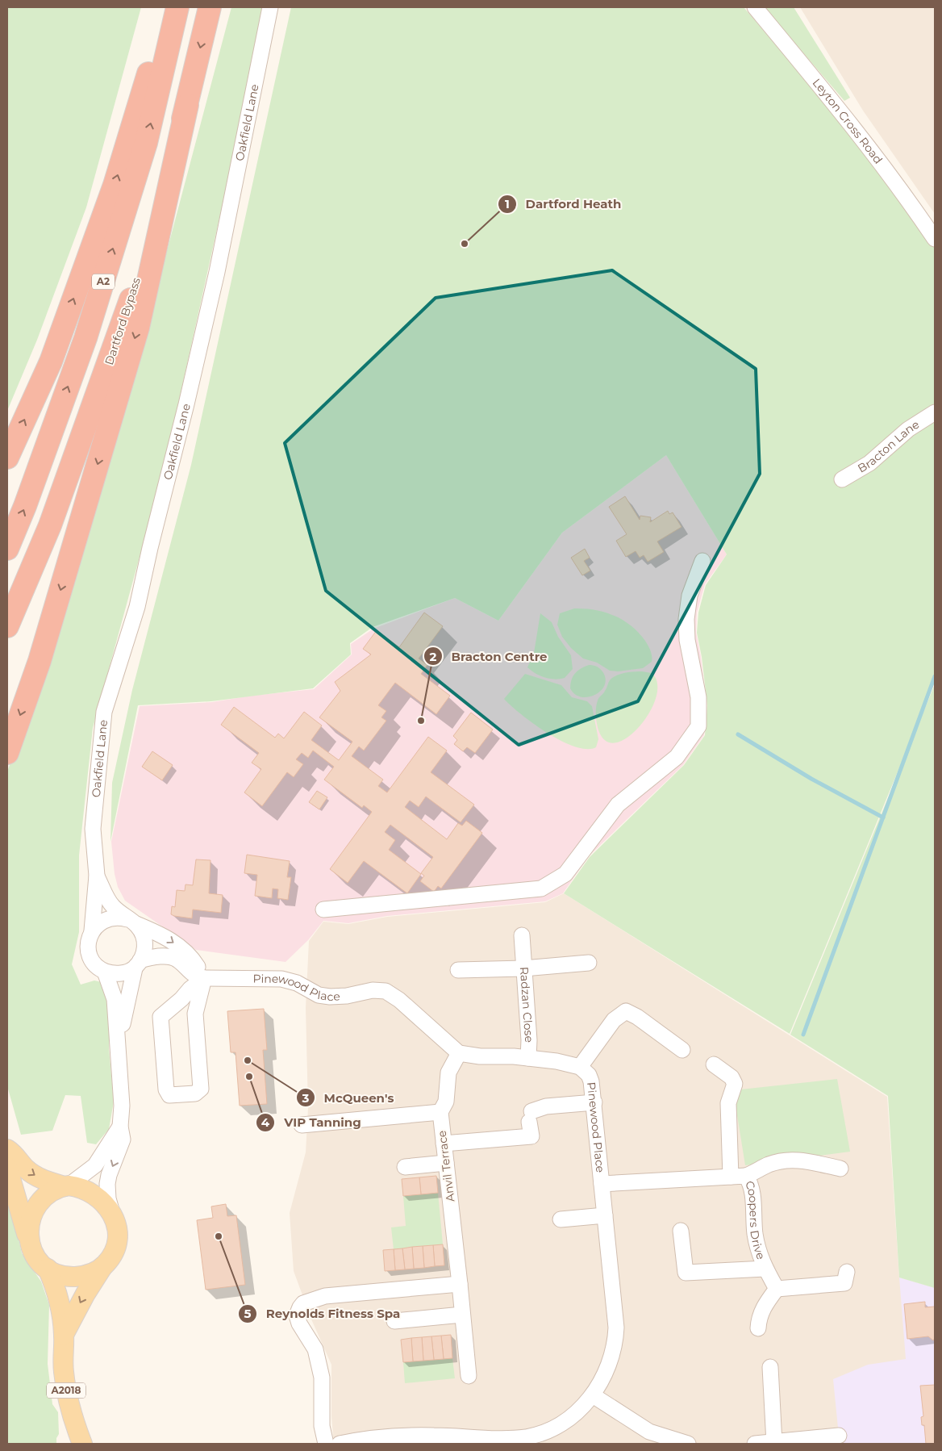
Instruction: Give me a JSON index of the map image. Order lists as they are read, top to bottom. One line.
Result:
{"streets":{"highway":["A2","Dartford Bypass"],"main road":["A2018"],"street":["Leyton Cross Road","Oakfield Lane","Bracton Lane","Pinewood Place","Radzan Close","Anvil Terrace","Coopers Drive"]},"crossings":[["Oakfield Lane","Pinewood Place"],["Oakfield Lane","A2018"],["Pinewood Place","Anvil Terrace"],["Pinewood Place","Coopers Drive"]],"places":["Dartford Heath","Bracton Centre","McQueen's","VIP Tanning","Reynolds Fitness Spa"]}
